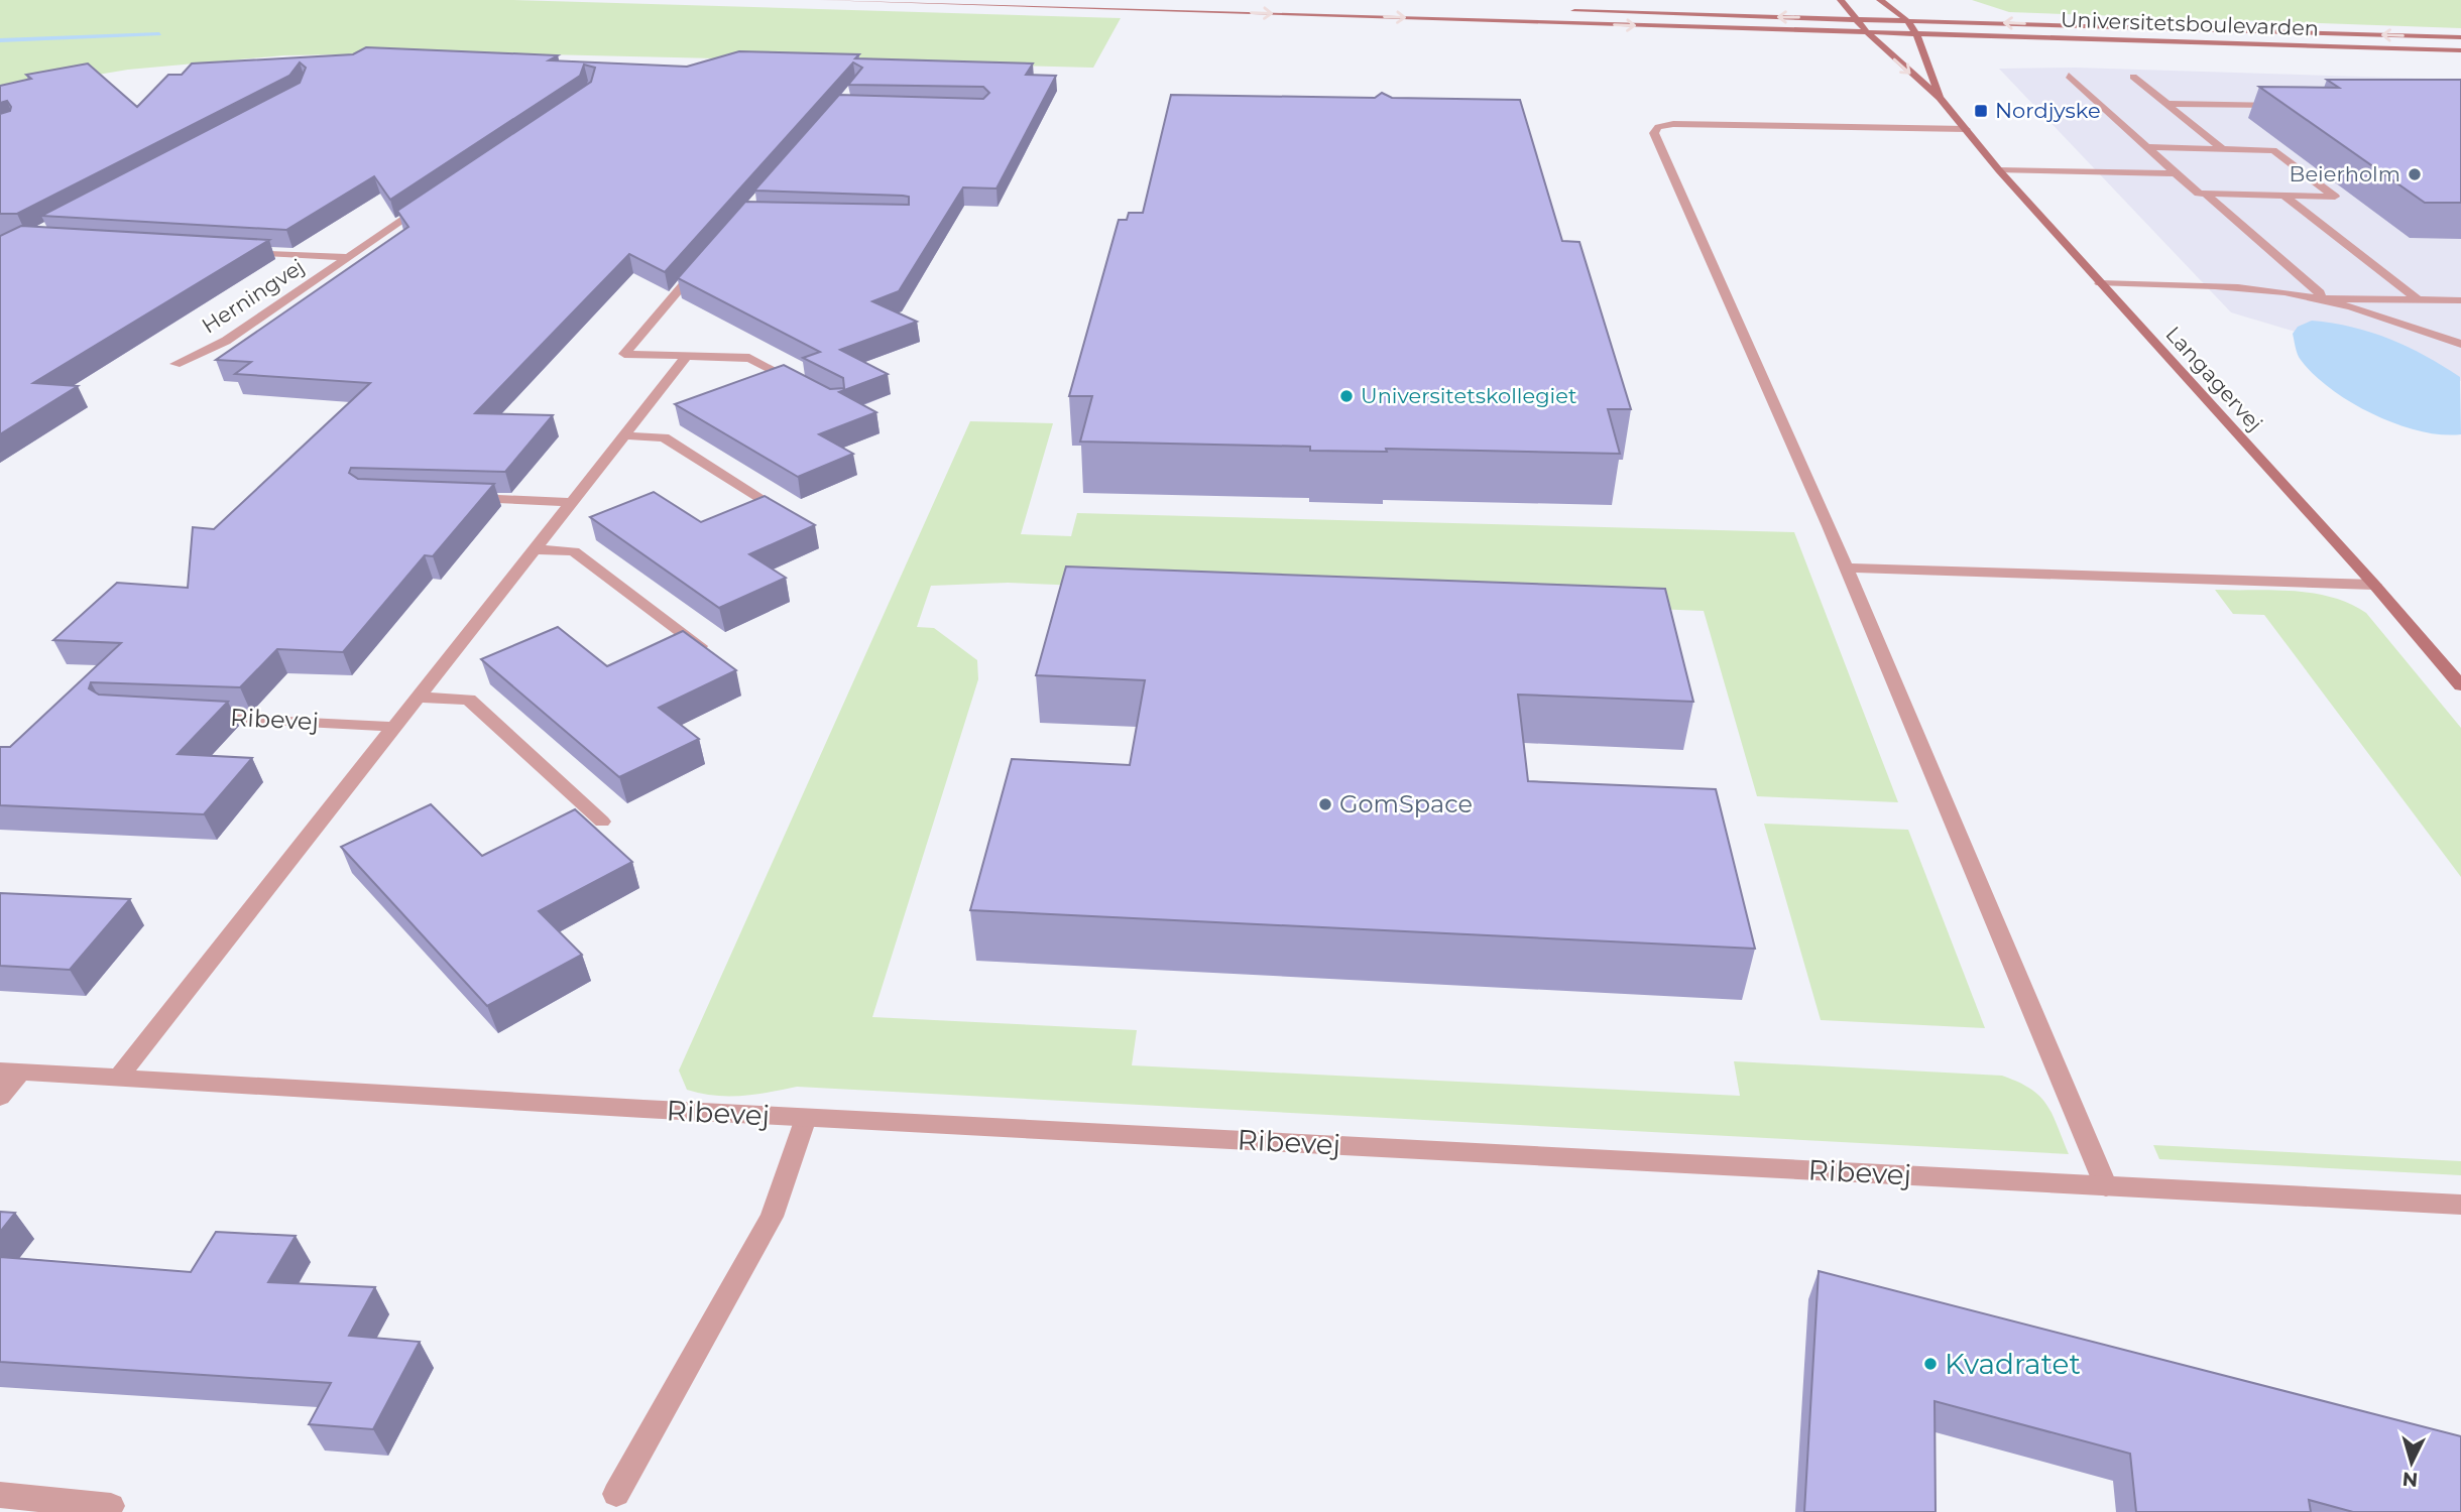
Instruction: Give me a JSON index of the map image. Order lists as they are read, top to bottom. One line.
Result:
{"streets":{"main road":["Universitetsboulevarden","Langagervej"],"street":["Herningvej","Ribevej"]},"crossings":[["Universitetsboulevarden","Langagervej"]],"places":{"transit":["Nordjyske"],"other":["Beierholm","Universitetskollegiet","GomSpace","Kvadratet"]},"north":"bottom"}
